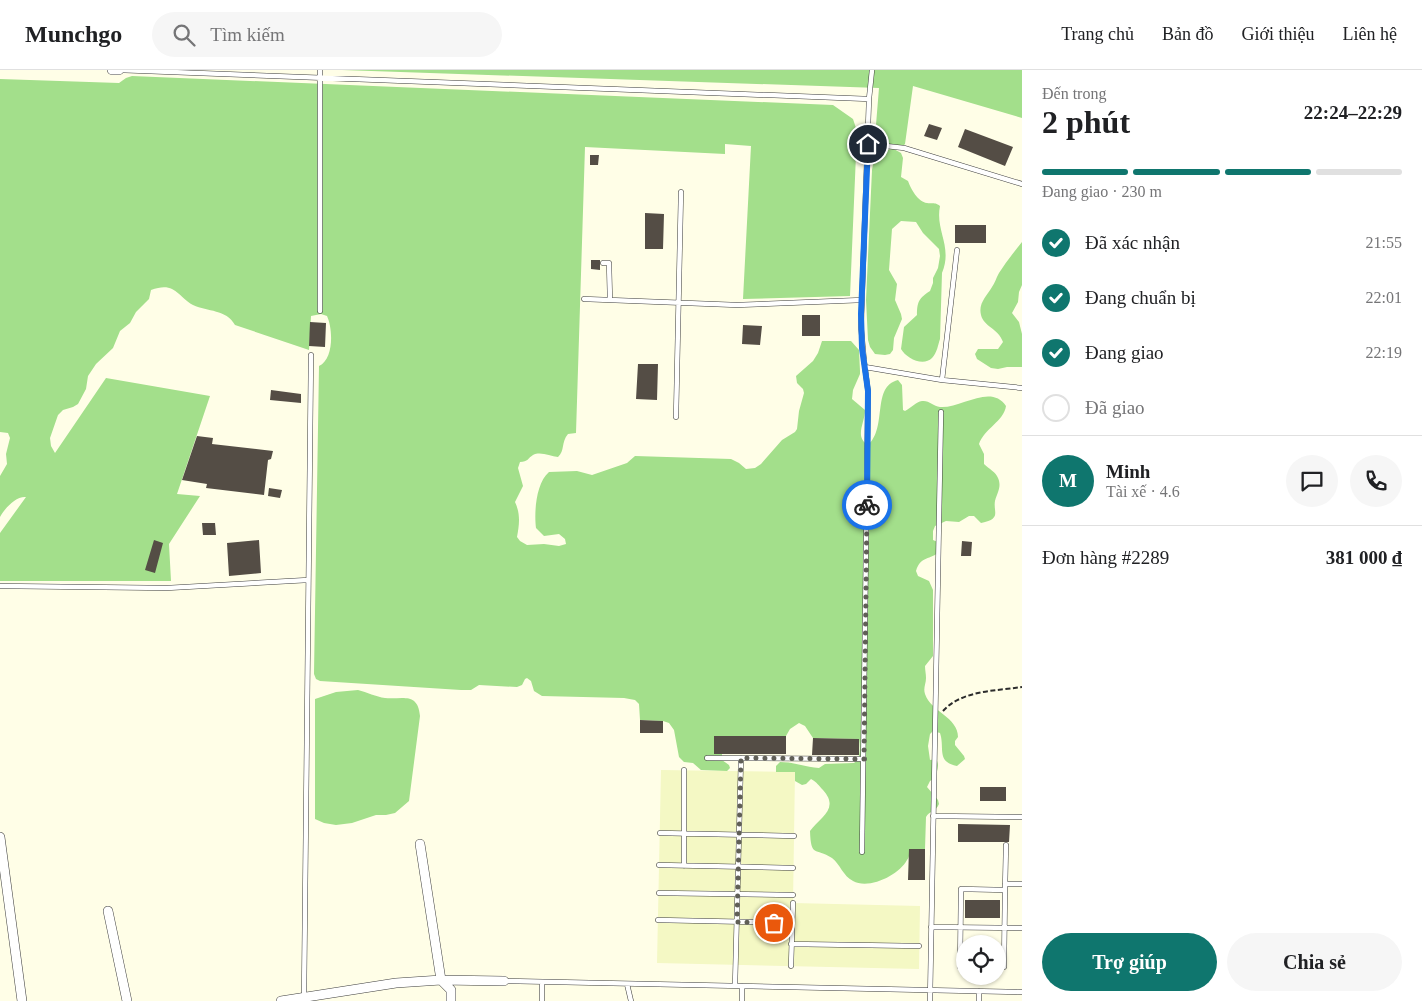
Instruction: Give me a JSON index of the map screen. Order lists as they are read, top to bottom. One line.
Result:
{"page":{"header":"Munchgo","search":"Tìm kiếm","nav":["Trang chủ","Bản đồ","Giới thiệu","Liên hệ"],"heading":["2 phút","Đến trong","22:24–22:29"],"panel":["Minh","Tài xế · 4.6","Đơn hàng #2289","381 000 ₫"],"bar":"Đang giao · 230 m","list":[["Đã xác nhận","21:55"],["Đang chuẩn bị","22:01"],["Đang giao","22:19"],"Đã giao"],"round":"M","buttons":["Trợ giúp","Chia sẻ"]}}
